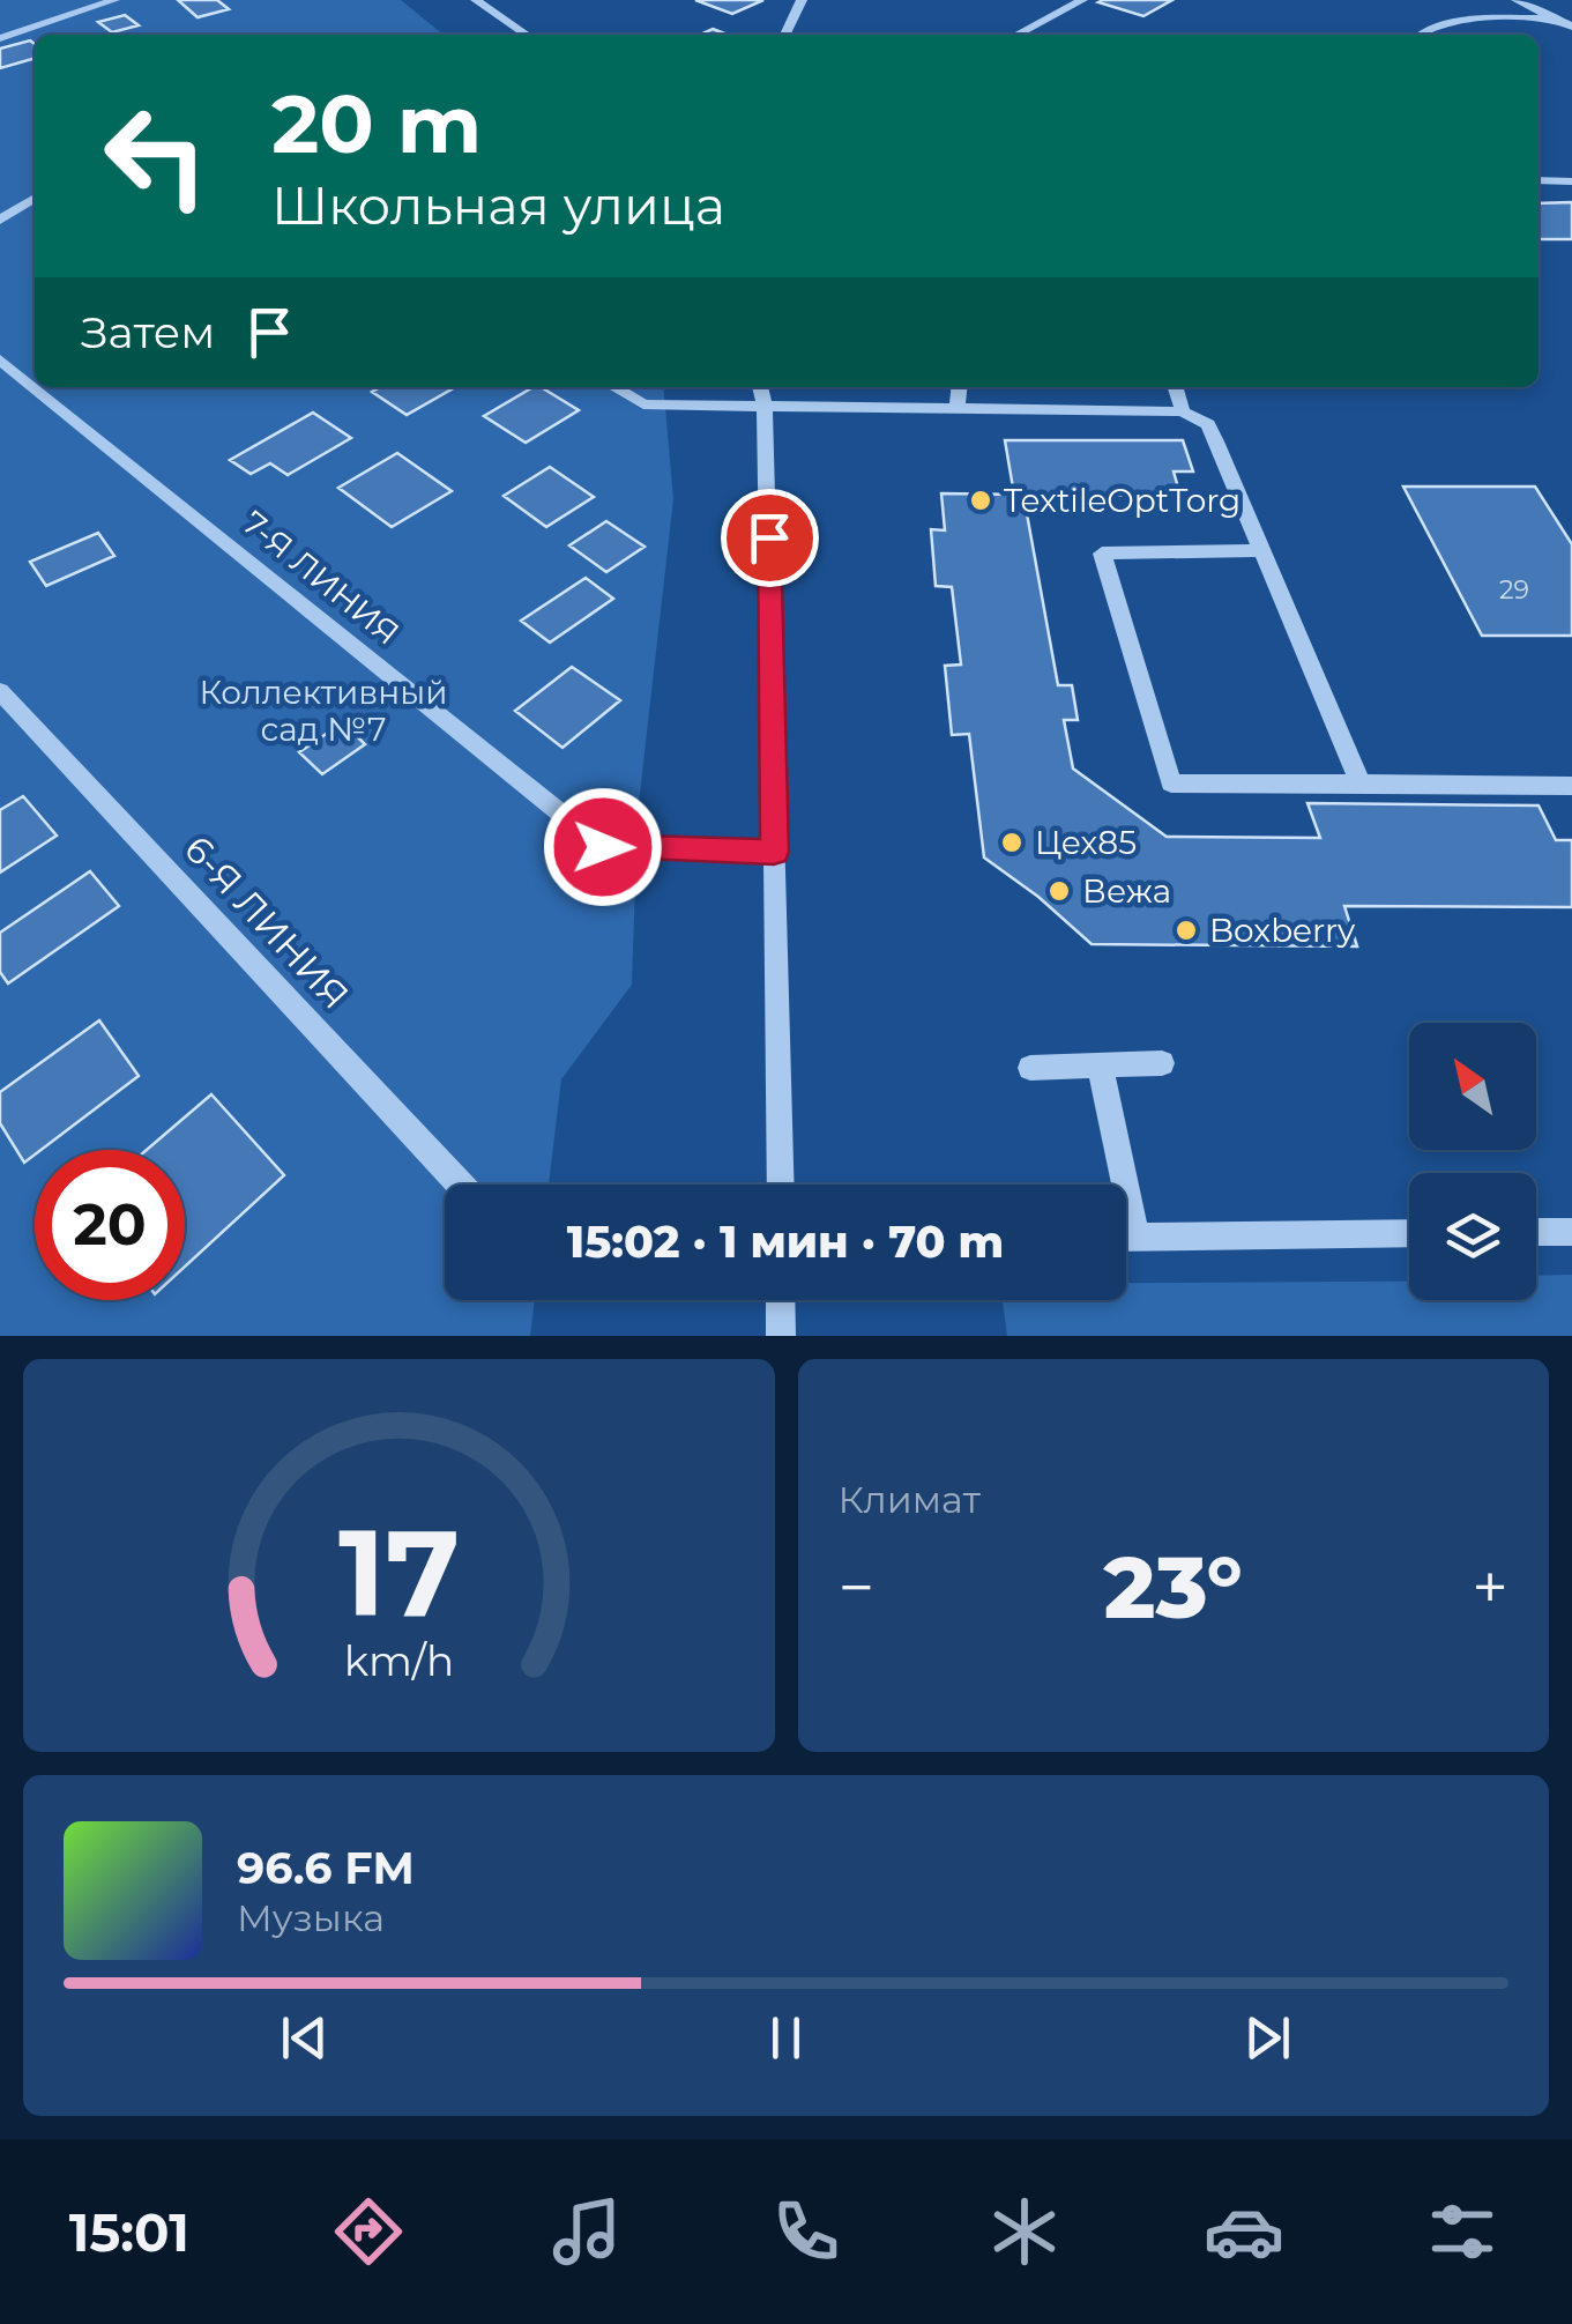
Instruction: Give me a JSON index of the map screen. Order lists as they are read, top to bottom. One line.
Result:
{"streets":{"street":["7-Я ЛИНИЯ","6-Я ЛИНИЯ"]},"parks":["Коллективный сад №7"],"places":["TextileOptTorg","Цех85","Вежа","Boxberry"],"house_numbers":["29"],"north":"top left","page":{"turn":["20 m","Школьная улица"],"then":"Затем","limit":"20","trip":"15:02 · 1 мин · 70 m","tile":"Климат","heat":["−","23°","+"],"song":["96.6 FM","Музыка"],"tabs":"15:01","gauge":["17","km/h"]}}
